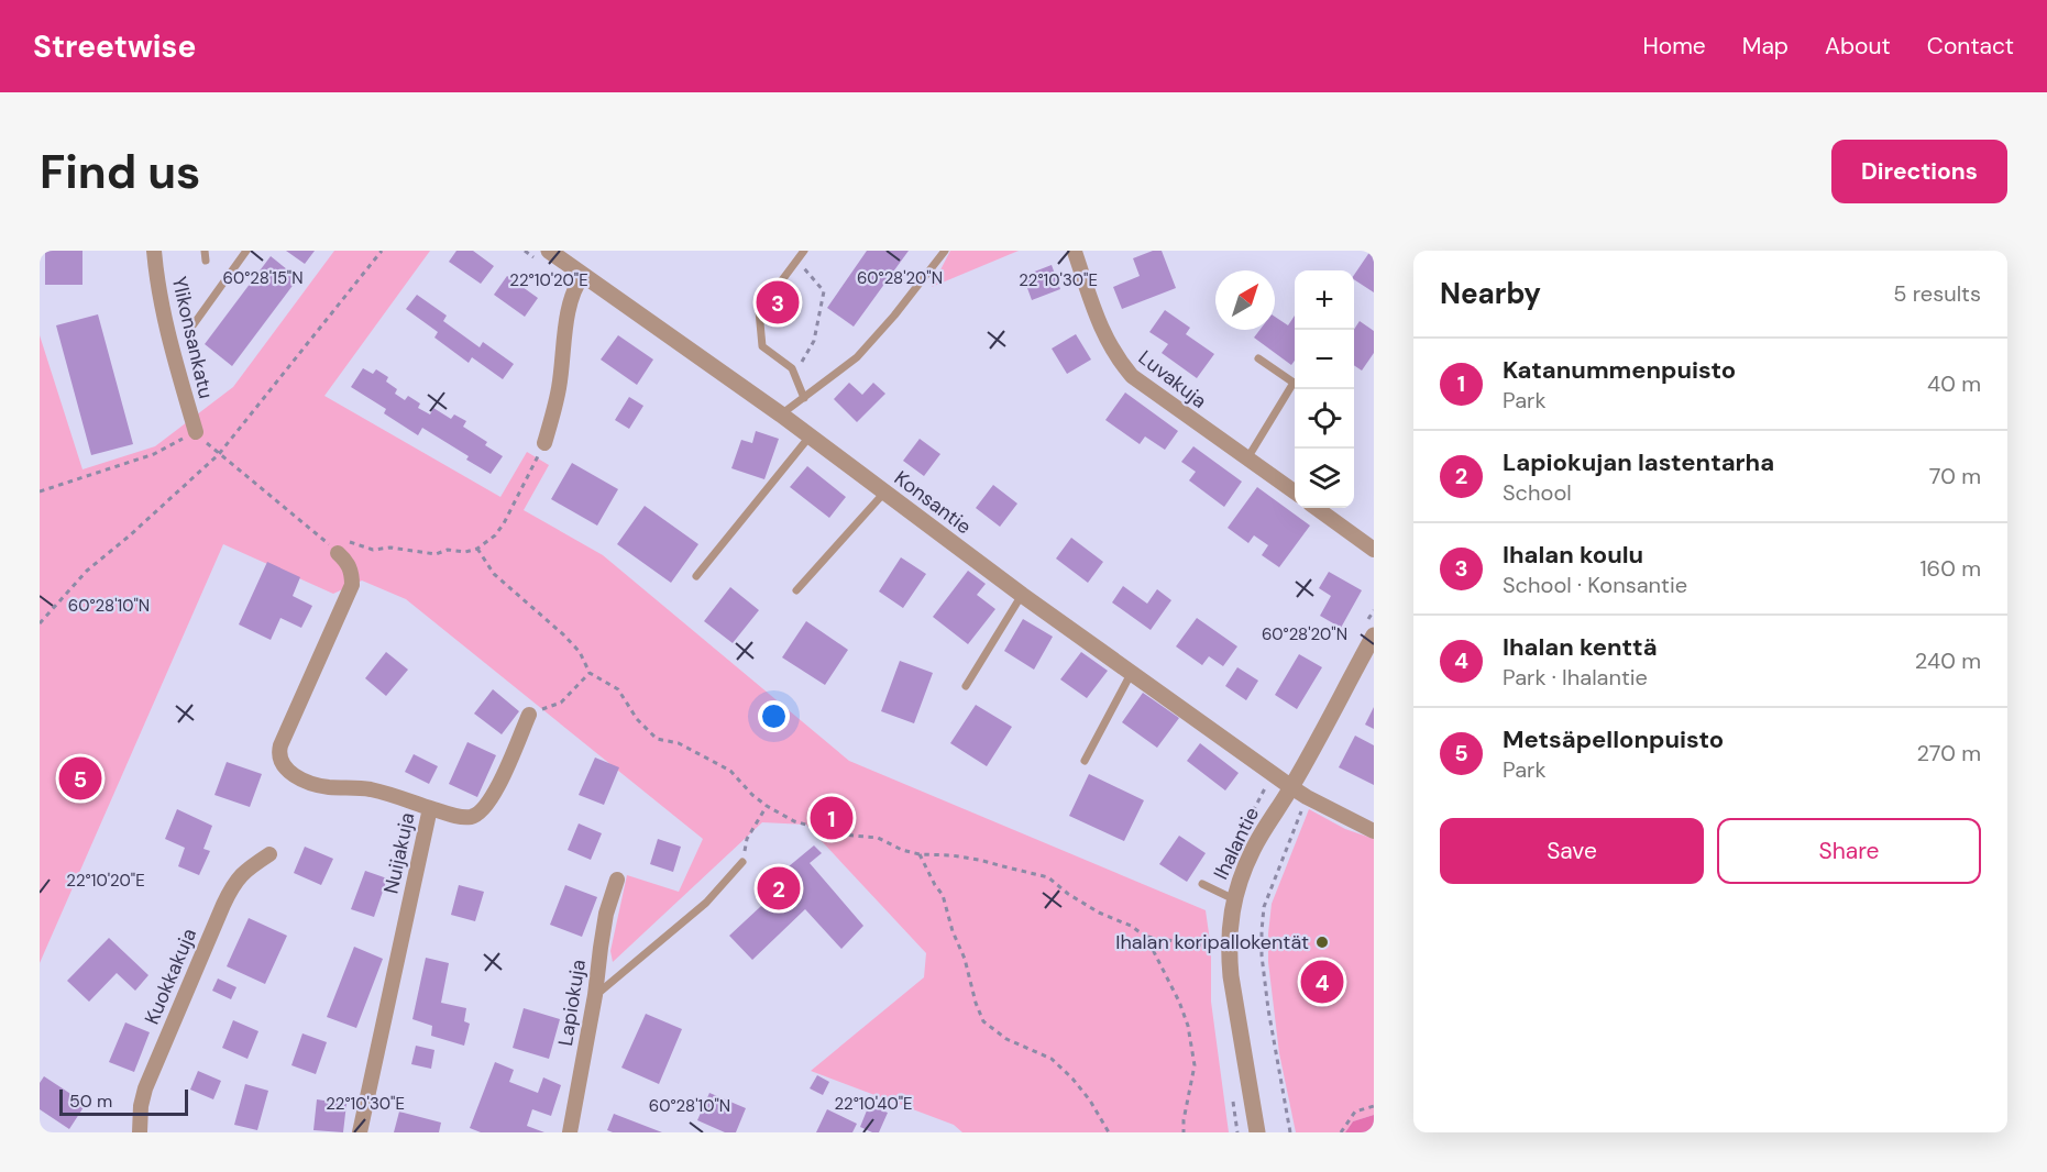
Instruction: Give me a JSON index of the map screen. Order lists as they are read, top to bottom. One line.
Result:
{"streets":{"street":["Ylikonsankatu","Luvakuja","Konsantie","Ihalantie","Nuijakuja","Kuokkakuja","Lapiokuja"]},"crossings":[["Konsantie","Ihalantie"]],"places":["Ihalan koripallokentät"],"scale_bar":"50 m","north":"top right","page":{"header":"Streetwise","nav":["Home","Map","About","Contact"],"buttons":["Directions",["Save","Share"]],"title":"Find us","heading":["Nearby","5 results"],"map_buttons":["+","−"],"pins":["3","5","1","2","4"],"list":[{"mark":"1","name":"Katanummenpuisto","note":"Park","value":"40 m"},{"mark":"2","name":"Lapiokujan lastentarha","note":"School","value":"70 m"},{"mark":"3","name":"Ihalan koulu","note":"School · Konsantie","value":"160 m"},{"mark":"4","name":"Ihalan kenttä","note":"Park · Ihalantie","value":"240 m"},{"mark":"5","name":"Metsäpellonpuisto","note":"Park","value":"270 m"}],"scale":"50 m"},"coordinates":["60°28'15\"N","60°28'20\"N","22°10'20\"E","22°10'30\"E","60°28'10\"N","22°10'40\"E"]}
